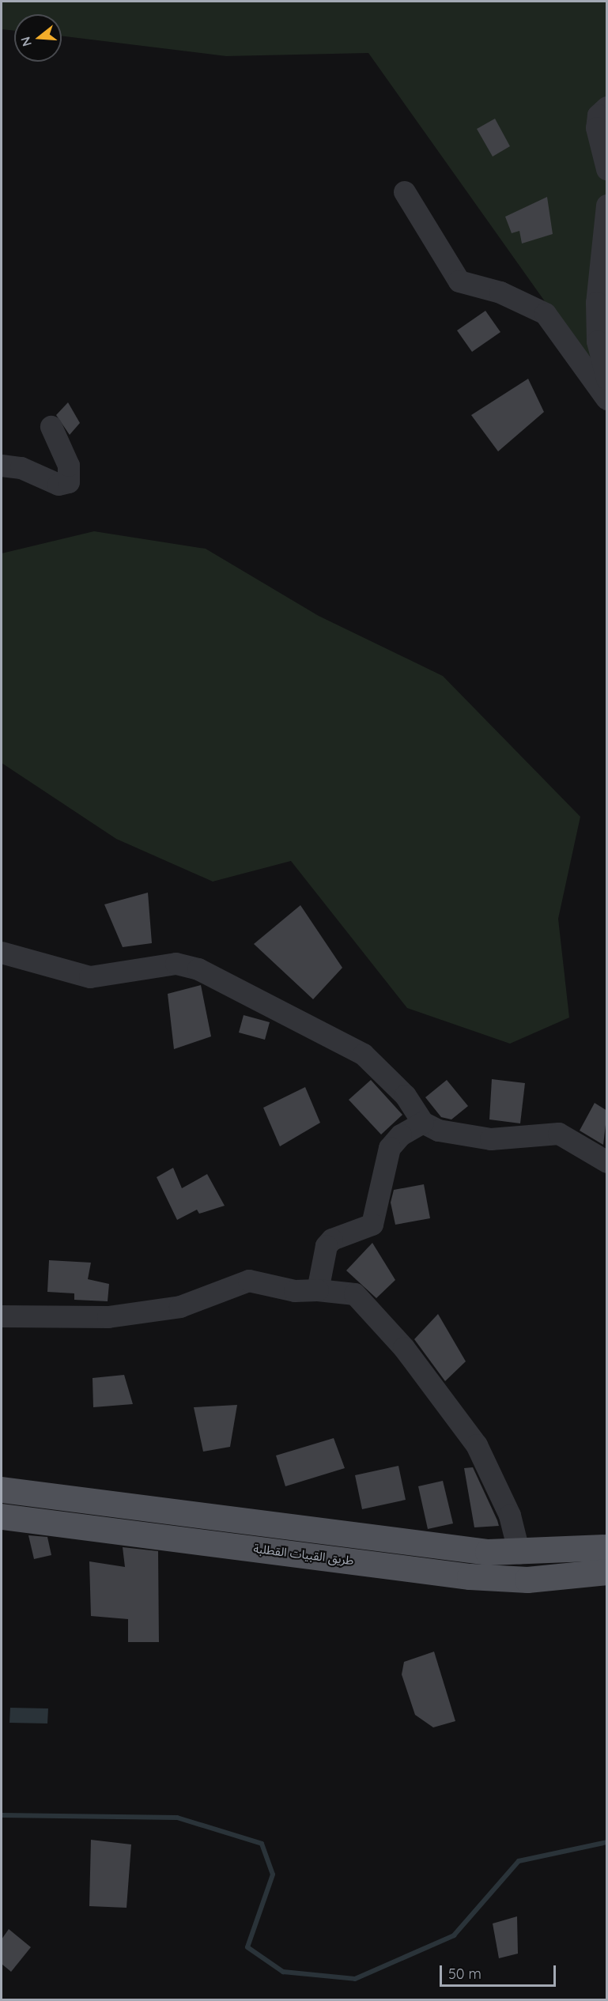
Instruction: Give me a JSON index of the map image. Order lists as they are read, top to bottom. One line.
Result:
{"streets":{"main road":["طريق القبيات القطلبة"]},"scale_bar":"50 m","north":"left"}
